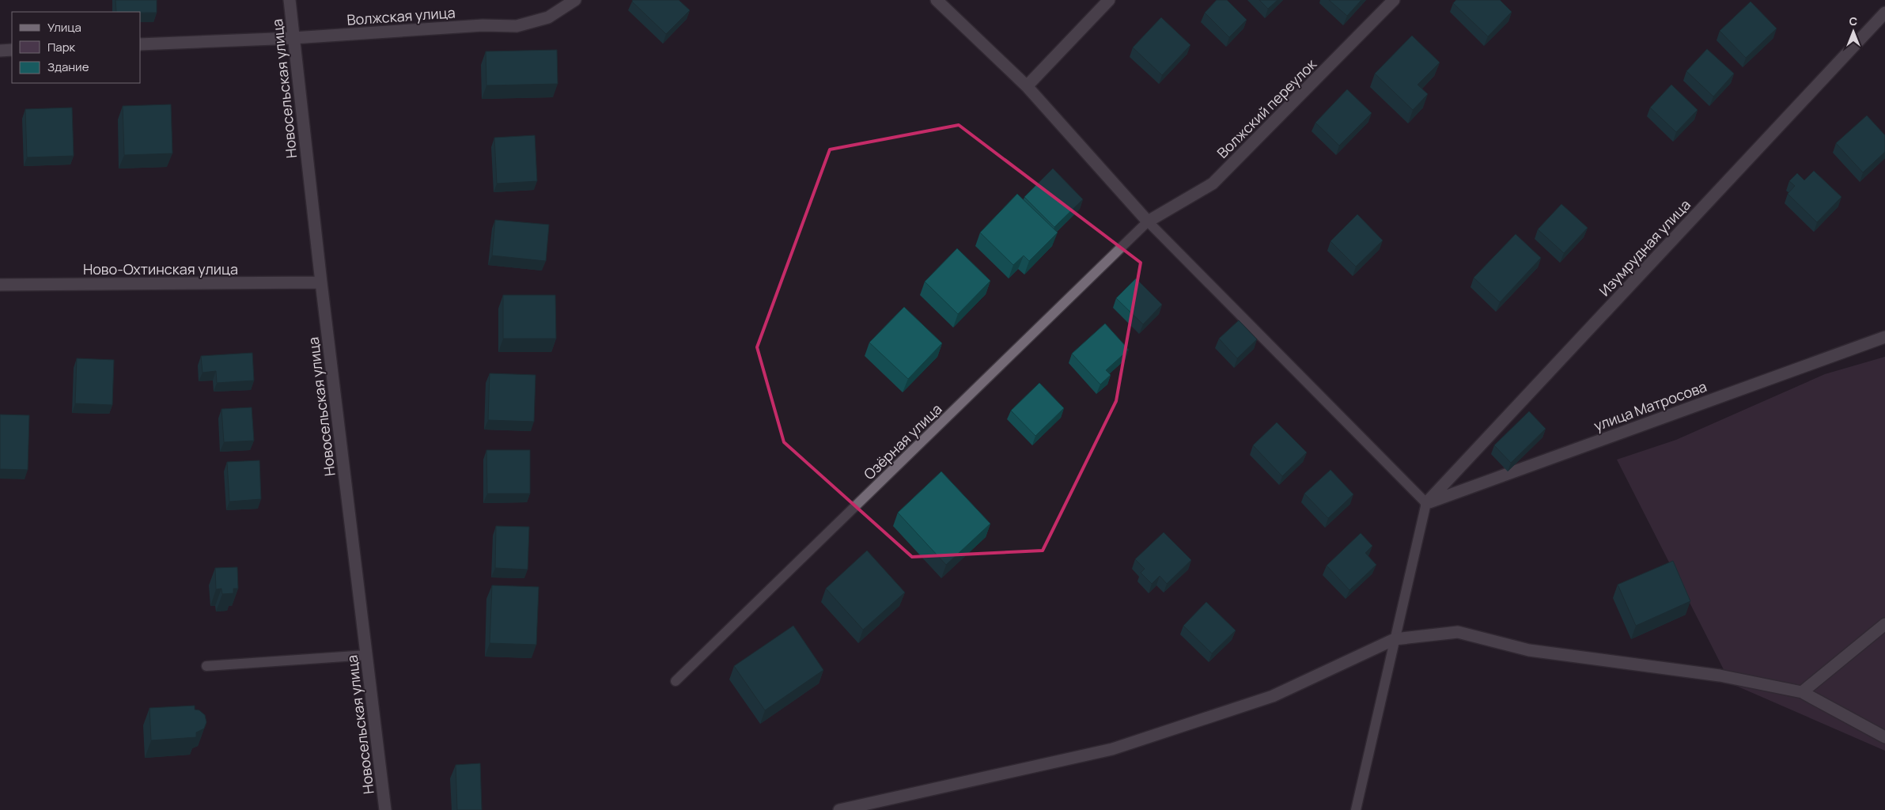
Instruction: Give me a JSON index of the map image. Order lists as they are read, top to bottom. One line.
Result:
{"streets":{"street":["Волжская улица","Новосельская улица","Волжский переулок","Изумрудная улица","Ново-Охтинская улица","улица Матросова"],"lane":["Озёрная улица"]},"crossings":[["Волжская улица","Новосельская улица"],["Новосельская улица","Ново-Охтинская улица"],["Волжский переулок","Озёрная улица"],["Изумрудная улица","улица Матросова"]],"legend":["Улица","Парк","Здание"],"north":"top"}
